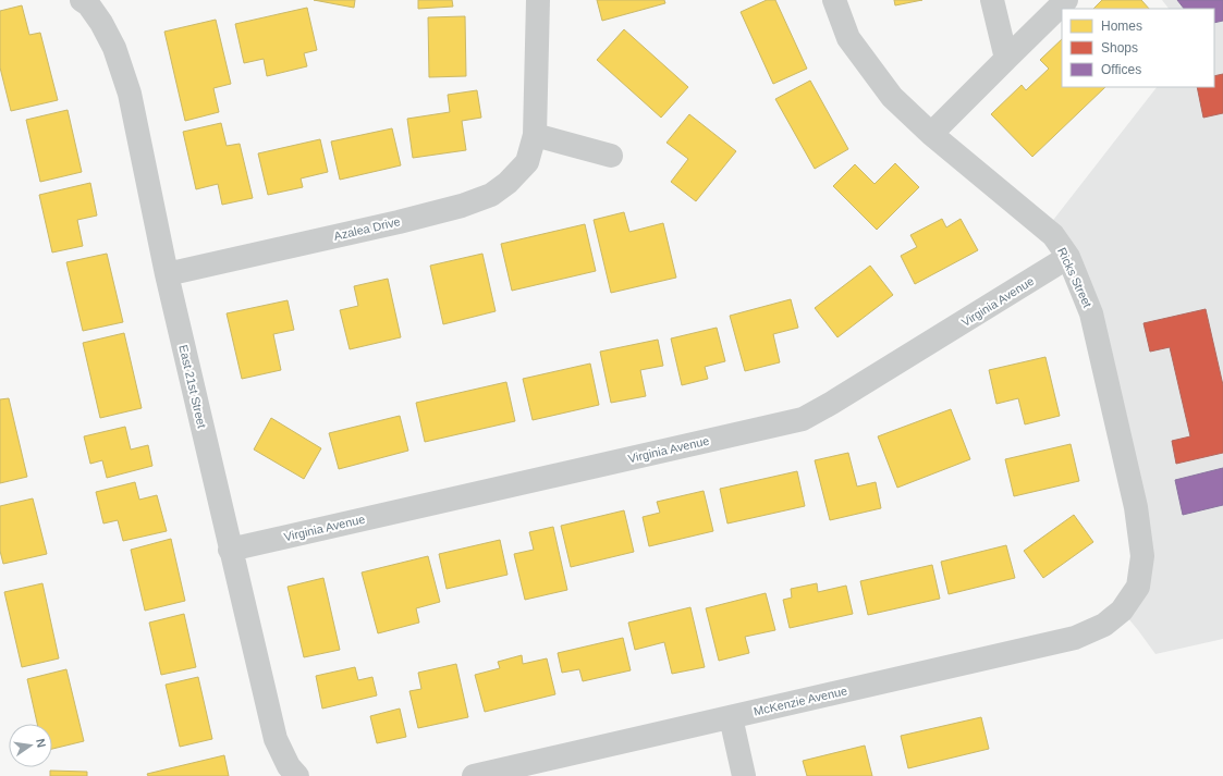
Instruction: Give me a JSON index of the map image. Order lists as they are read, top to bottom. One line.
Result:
{"streets":{"street":["Azalea Drive","Ricks Street","Virginia Avenue","East 21st Street","McKenzie Avenue"]},"crossings":[["Azalea Drive","East 21st Street"],["Ricks Street","Virginia Avenue"],["Ricks Street","McKenzie Avenue"],["Virginia Avenue","East 21st Street"]],"legend":["Homes","Shops","Offices"],"north":"right"}
